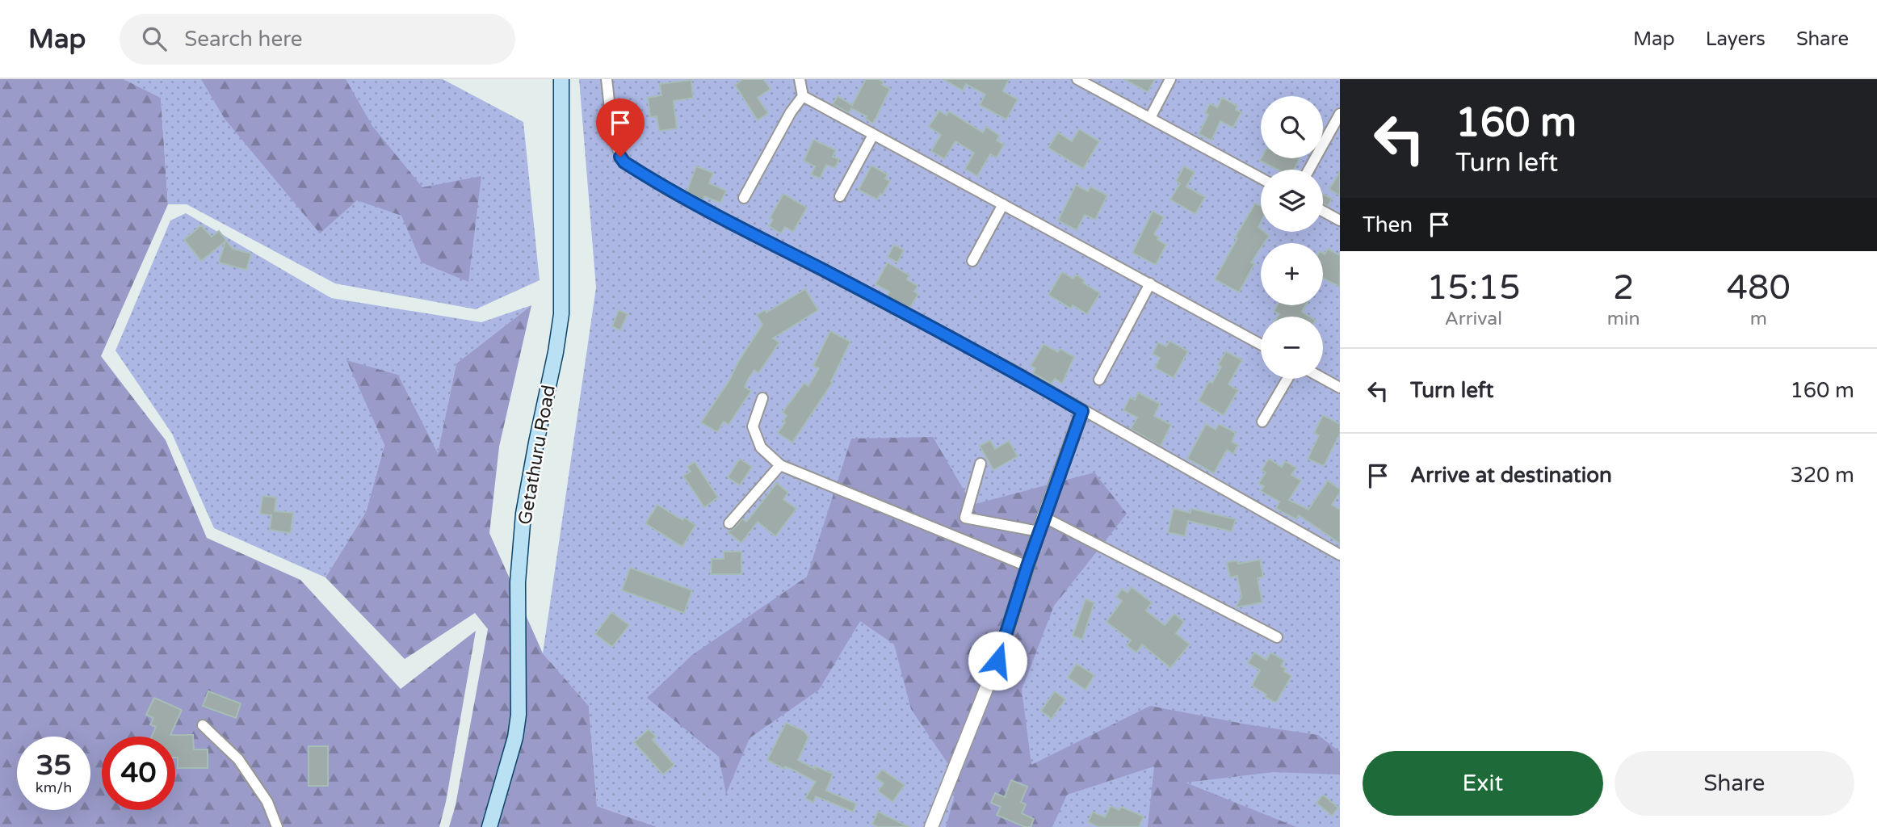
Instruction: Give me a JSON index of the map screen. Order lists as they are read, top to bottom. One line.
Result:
{"streets":{"main road":["Getathuru Road"]},"page":{"header":"Map","search":"Search here","nav":["Map","Layers","Share"],"turn":["160 m","Turn left"],"map_buttons":["+","−"],"then":"Then","eta":["15:15","Arrival","2","min","480","m"],"list":[{"name":"Turn left","value":"160 m"},{"name":"Arrive at destination","value":"320 m"}],"speed":"35 km/h","limit":"40","buttons":["Exit","Share"]}}
